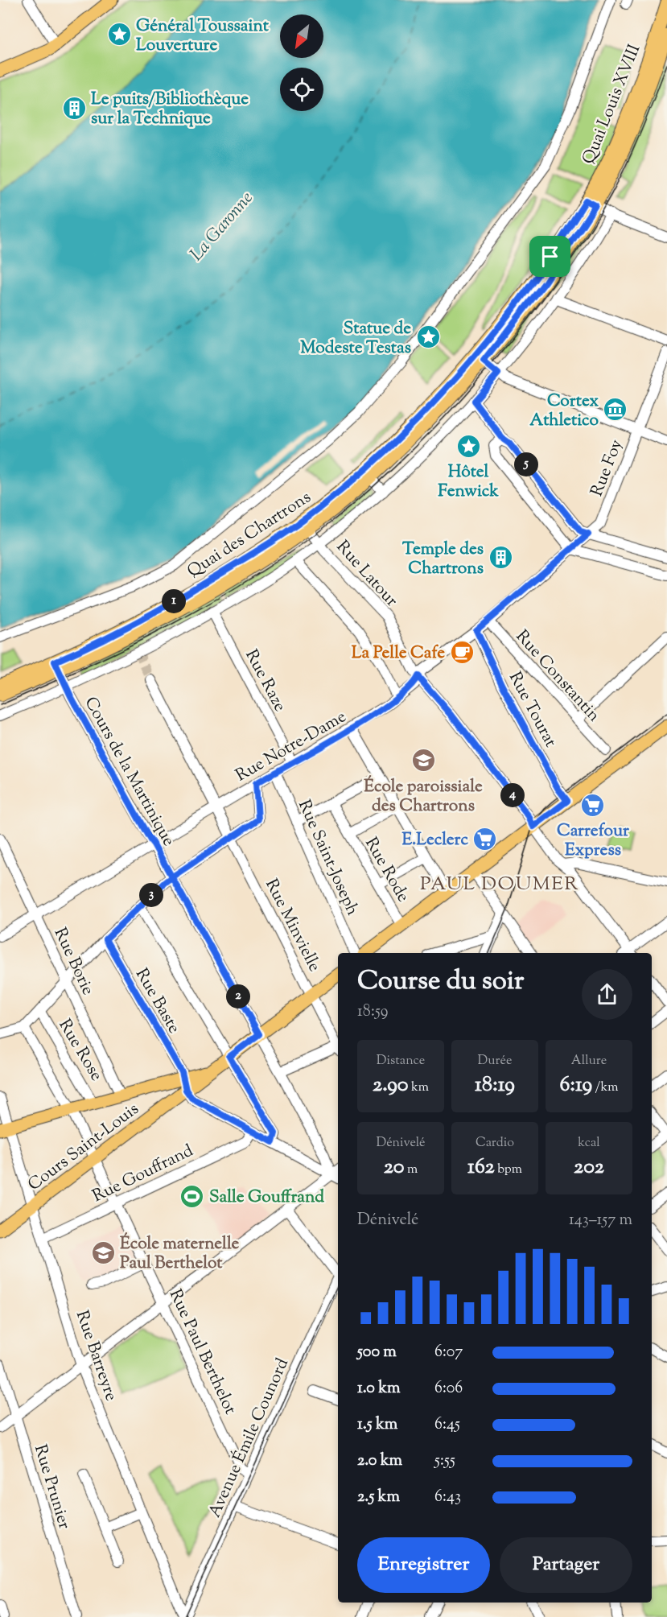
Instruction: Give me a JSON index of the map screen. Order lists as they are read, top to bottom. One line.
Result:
{"streets":{"main road":["Quai Louis XVIII","Quai des Chartrons","Cours Saint-Louis"],"street":["Rue Foy","Rue Latour","Rue Constantin","Rue Raze","Rue Tourat","Rue Notre-Dame","Cours de la Martinique","Rue Saint-Joseph","Rue Rode","Rue Minvielle","Rue Borie","Rue Baste","Rue Rose","Rue Gouffrand","Rue Paul Berthelot","Rue Barreyre","Avenue Émile Counord","Rue Prunier"]},"crossings":[["Quai Louis XVIII","Quai des Chartrons"],["Rue Foy","Rue Notre-Dame"],["Quai des Chartrons","Rue Latour"],["Quai des Chartrons","Cours de la Martinique"],["Rue Latour","Rue Notre-Dame"],["Rue Constantin","Rue Notre-Dame"],["Rue Raze","Rue Notre-Dame"],["Rue Tourat","Rue Notre-Dame"],["Rue Notre-Dame","Cours de la Martinique"],["Rue Notre-Dame","Rue Saint-Joseph"],["Rue Notre-Dame","Rue Minvielle"],["Rue Notre-Dame","Rue Borie"],["Rue Baste","Cours Saint-Louis"],["Cours Saint-Louis","Rue Paul Berthelot"],["Cours Saint-Louis","Rue Barreyre"],["Rue Gouffrand","Rue Paul Berthelot"],["Rue Gouffrand","Rue Barreyre"],["Rue Paul Berthelot","Avenue Émile Counord"],["Rue Barreyre","Avenue Émile Counord"]],"districts":["PAUL DOUMER"],"water":["La Garonne"],"places":{"place":["Général Toussaint Louverture","Statue de Modeste Testas","Hôtel Fenwick"],"building":["Le puits/Bibliothèque sur la Technique","Temple des Chartrons"],"museum":["Cortex Athletico"],"cafe":["La Pelle Cafe"],"school or university":["École paroissiale des Chartrons","École maternelle Paul Berthelot"],"supermarket":["Carrefour Express","E.Leclerc"],"sports":["Salle Gouffrand"]},"north":"bottom left","page":{"pins":["5","1","4","3","2"],"heading":["Course du soir","18:59"],"stats":[["Distance","2.90 km"],["Durée","18:19"],["Allure","6:19 /km"],["Dénivelé","20 m"],["Cardio","162 bpm"],["kcal","202"]],"chart":["Dénivelé","143–157 m"],"list":[{"name":"500 m","note":"6:07"},{"name":"1.0 km","note":"6:06"},{"name":"1.5 km","note":"6:45"},{"name":"2.0 km","note":"5:55"},{"name":"2.5 km","note":"6:43"}],"buttons":["Enregistrer","Partager"]}}
